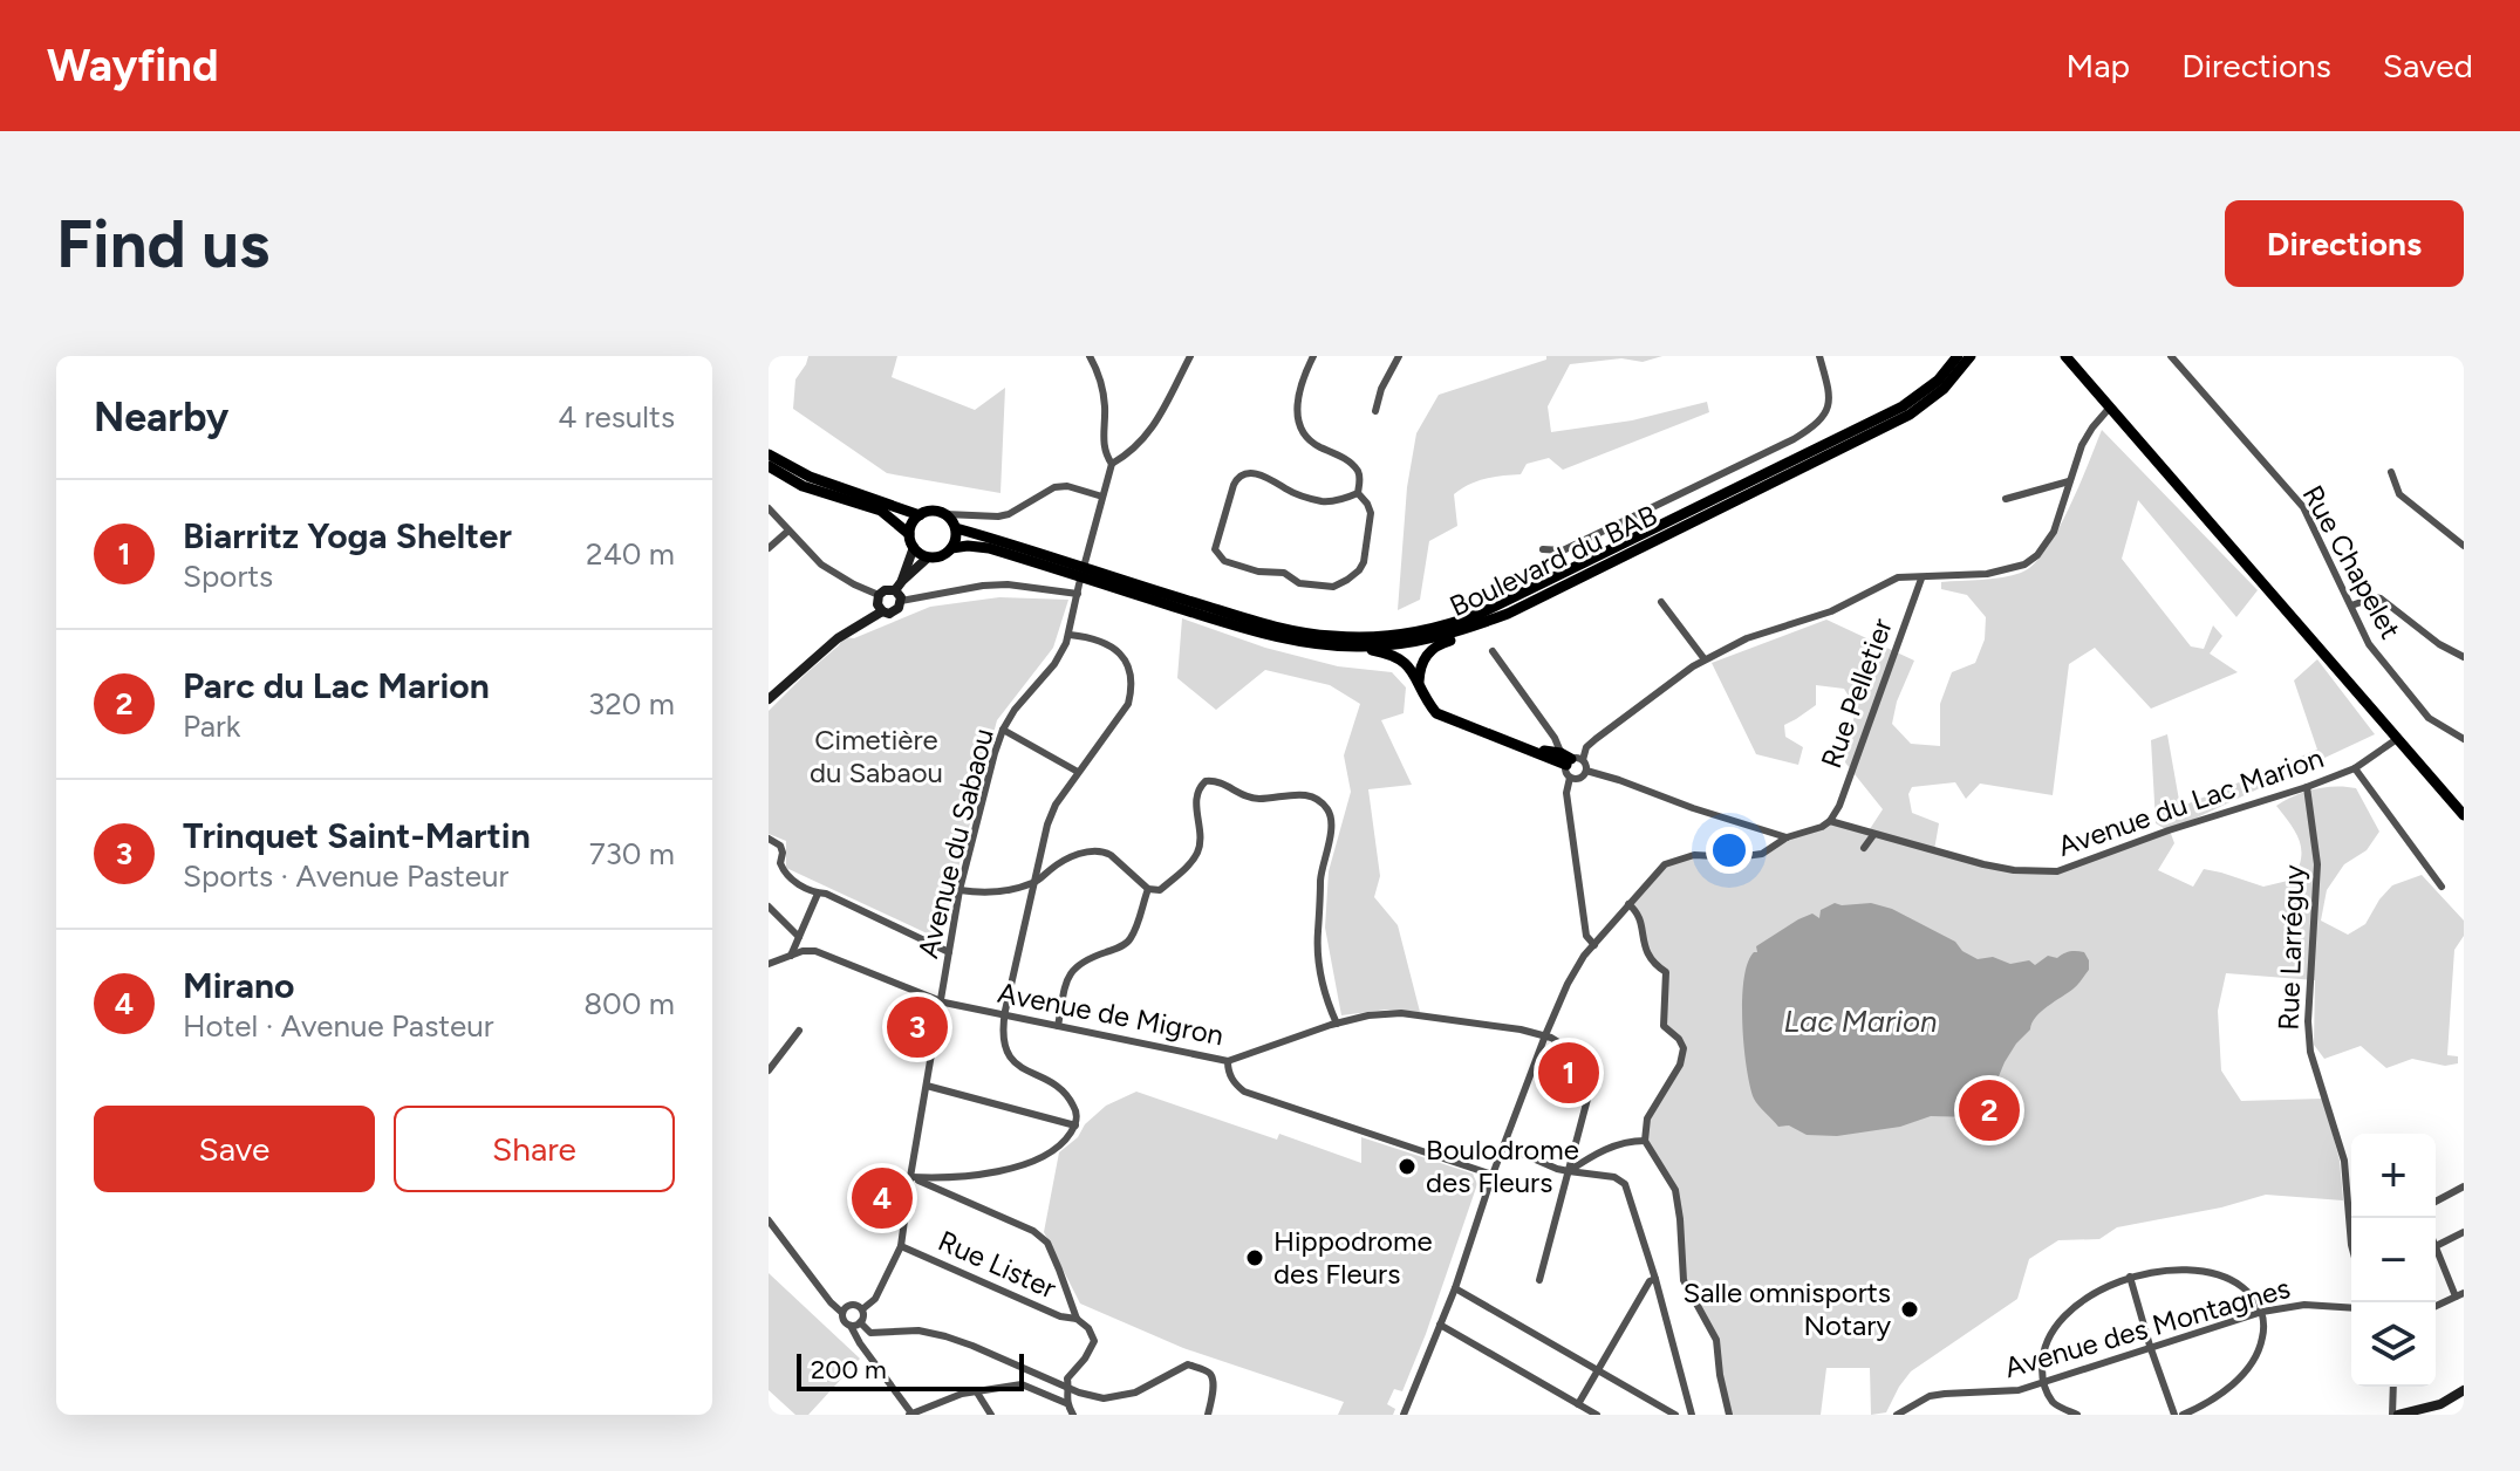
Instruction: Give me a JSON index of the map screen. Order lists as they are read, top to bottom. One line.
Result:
{"streets":{"main road":["Boulevard du BAB"],"street":["Rue Chapelet","Rue Pelletier","Avenue du Lac Marion","Avenue du Sabaou","Rue Larréguy","Avenue de Migron","Rue Lister","Avenue des Montagnes"]},"crossings":[["Rue Pelletier","Avenue du Lac Marion"],["Avenue du Lac Marion","Rue Larréguy"],["Avenue du Sabaou","Avenue de Migron"],["Avenue du Sabaou","Rue Lister"]],"water":["Lac Marion"],"parks":["Cimetière du Sabaou"],"places":["Boulodrome des Fleurs","Hippodrome des Fleurs","Salle omnisports Notary"],"scale_bar":"200 m","page":{"header":"Wayfind","nav":["Map","Directions","Saved"],"buttons":["Directions",["Save","Share"]],"title":"Find us","heading":["Nearby","4 results"],"list":[{"mark":"1","name":"Biarritz Yoga Shelter","note":"Sports","value":"240 m"},{"mark":"2","name":"Parc du Lac Marion","note":"Park","value":"320 m"},{"mark":"3","name":"Trinquet Saint-Martin","note":"Sports · Avenue Pasteur","value":"730 m"},{"mark":"4","name":"Mirano","note":"Hotel · Avenue Pasteur","value":"800 m"}],"pins":["3","1","2","4"],"map_buttons":["+","−"],"scale":"200 m"}}
